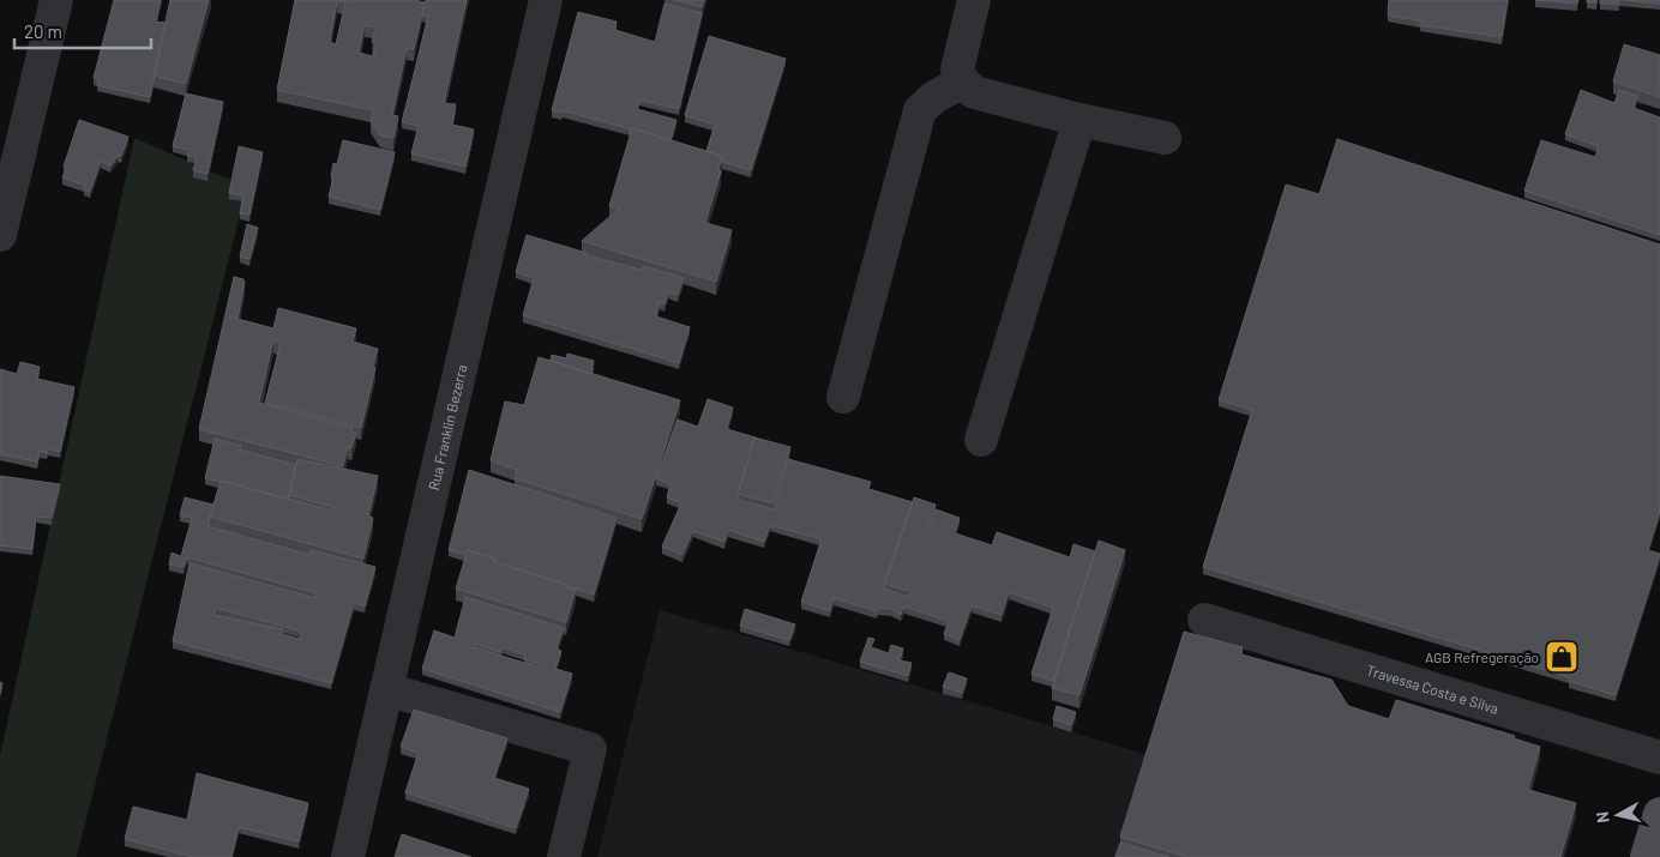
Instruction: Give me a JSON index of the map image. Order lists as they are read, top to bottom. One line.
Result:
{"streets":{"street":["Rua Franklin Bezerra","Travessa Costa e Silva"]},"places":{"shop":["AGB Refregeração"]},"scale_bar":"20 m","north":"left"}
